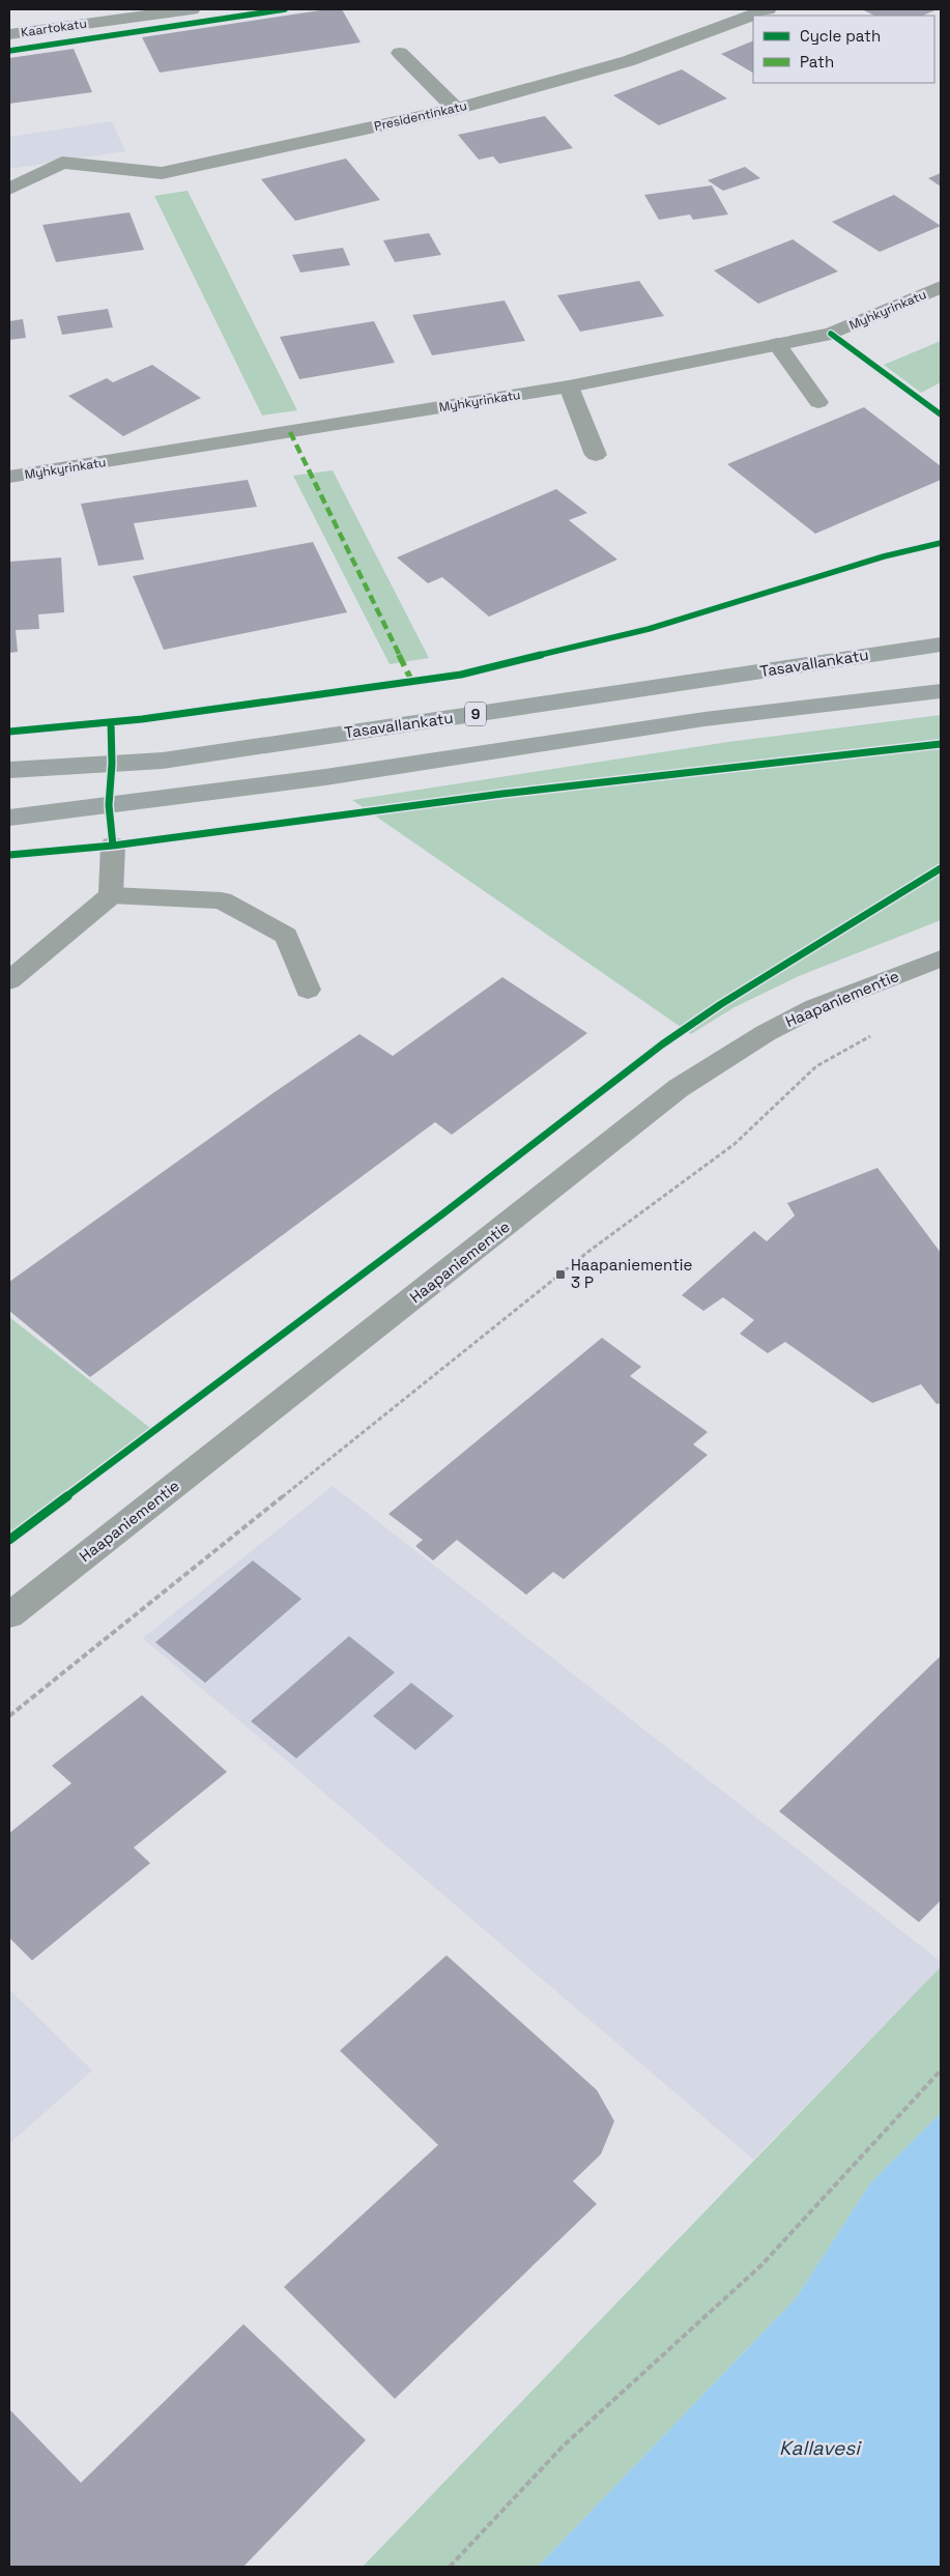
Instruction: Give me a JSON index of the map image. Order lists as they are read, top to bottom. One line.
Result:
{"streets":{"main road":["Tasavallankatu","9"],"street":["Kaartokatu","Presidentinkatu","Myhkyrinkatu","Haapaniementie"]},"water":["Kallavesi"],"places":{"transit":["Haapaniementie 3 P"]},"legend":["Cycle path","Path"]}
